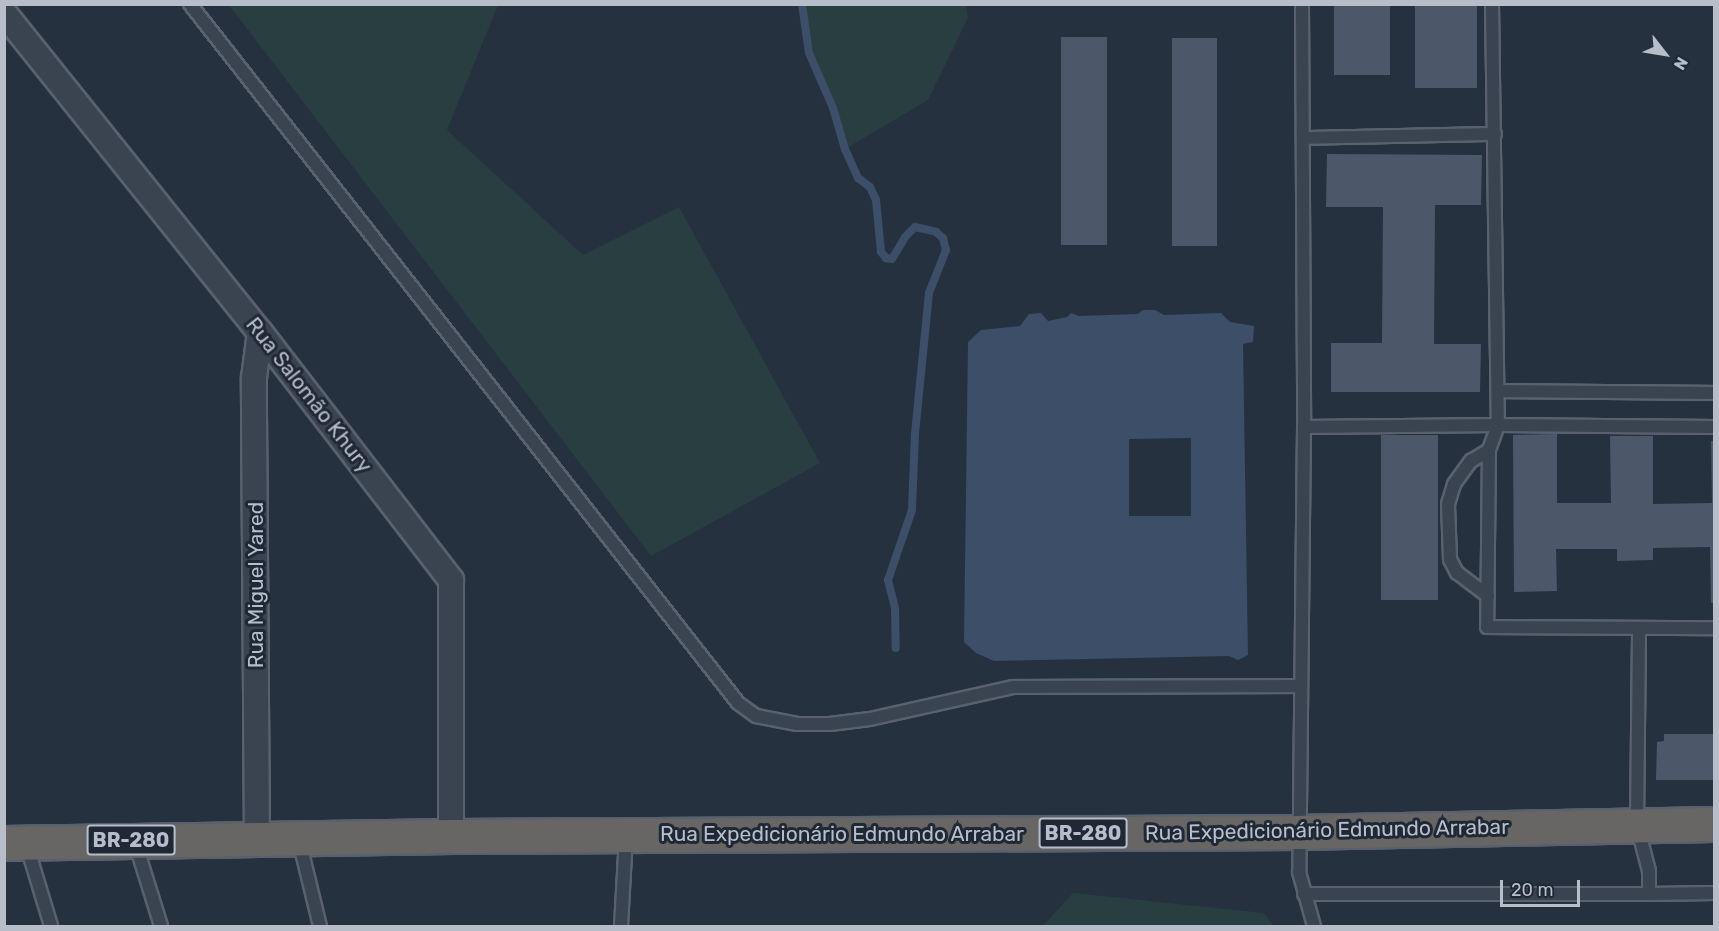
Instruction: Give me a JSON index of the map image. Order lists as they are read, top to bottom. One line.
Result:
{"streets":{"highway":["Rua Expedicionário Edmundo Arrabar","BR-280"],"street":["Rua Salomão Khury","Rua Miguel Yared"]},"crossings":[["Rua Salomão Khury","Rua Miguel Yared"],["Rua Salomão Khury","Rua Expedicionário Edmundo Arrabar"],["Rua Miguel Yared","Rua Expedicionário Edmundo Arrabar"]],"scale_bar":"20 m","north":"bottom right"}
